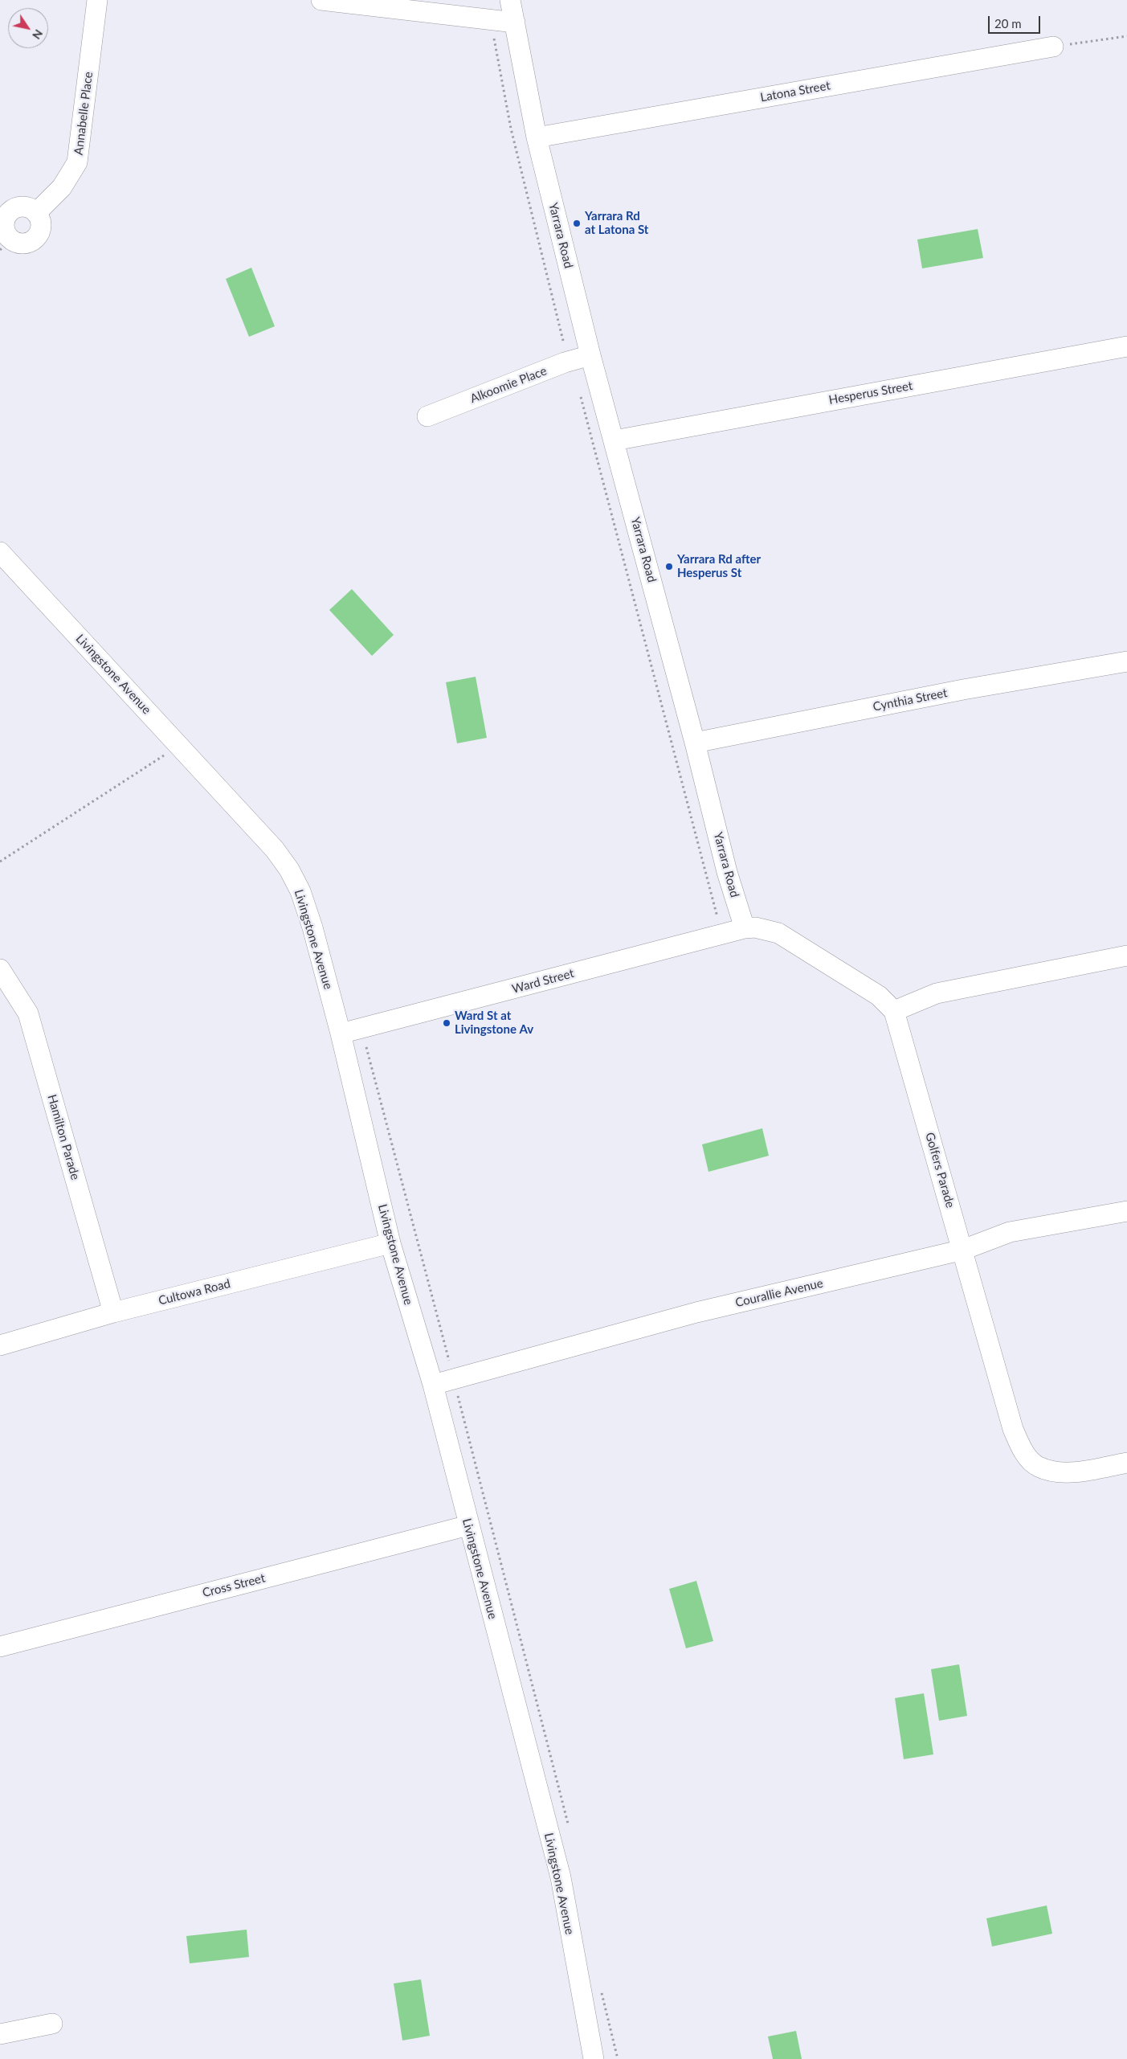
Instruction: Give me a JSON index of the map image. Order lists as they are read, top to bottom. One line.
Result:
{"streets":{"street":["Latona Street","Annabelle Place","Yarrara Road","Alkoomie Place","Hesperus Street","Livingstone Avenue","Cynthia Street","Ward Street","Hamilton Parade","Golfers Parade","Cultowa Road","Courallie Avenue","Cross Street"]},"crossings":[["Latona Street","Yarrara Road"],["Yarrara Road","Alkoomie Place"],["Yarrara Road","Hesperus Street"],["Yarrara Road","Cynthia Street"],["Yarrara Road","Ward Street"],["Livingstone Avenue","Ward Street"],["Livingstone Avenue","Cultowa Road"],["Livingstone Avenue","Courallie Avenue"],["Livingstone Avenue","Cross Street"],["Hamilton Parade","Cultowa Road"],["Golfers Parade","Courallie Avenue"]],"places":["Yarrara Rd at Latona St","Yarrara Rd after Hesperus St","Ward St at Livingstone Av"],"scale_bar":"20 m","north":"bottom right"}
